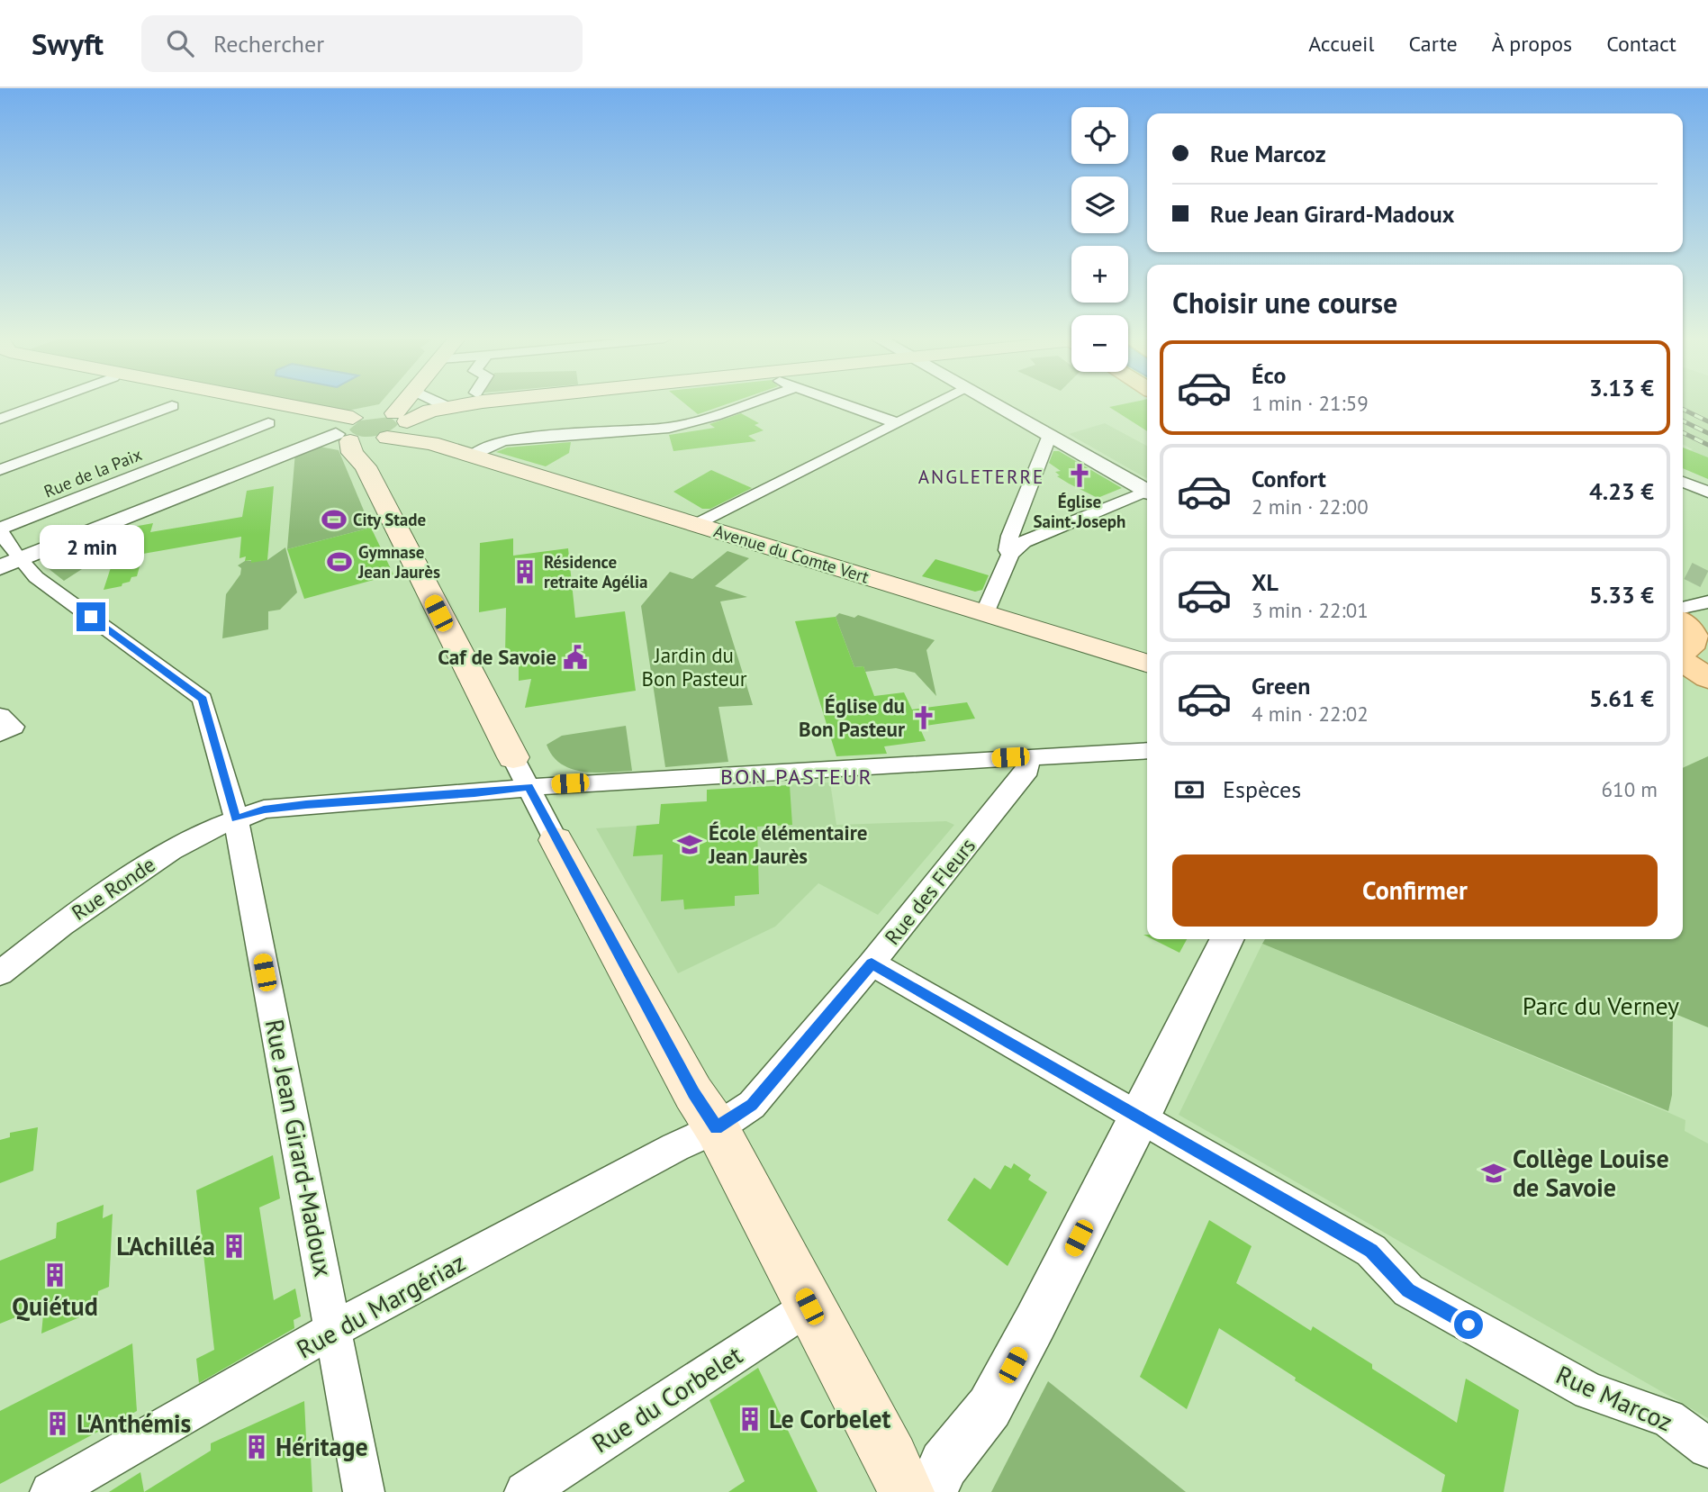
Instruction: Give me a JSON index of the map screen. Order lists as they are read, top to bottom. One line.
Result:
{"streets":{"main road":["Avenue du Comte Vert"],"street":["Rue de la Paix","Rue Ronde","Rue des Fleurs","Rue Jean Girard-Madoux","Rue du Margériaz","Rue Marcoz","Rue du Corbelet"]},"crossings":[["Rue de la Paix","Rue Jean Girard-Madoux"],["Rue Ronde","Rue des Fleurs"],["Rue Ronde","Rue Jean Girard-Madoux"],["Rue des Fleurs","Rue du Margériaz"],["Rue des Fleurs","Rue Marcoz"],["Rue Jean Girard-Madoux","Rue du Margériaz"]],"districts":["ANGLETERRE","BON PASTEUR"],"parks":["Jardin du Bon Pasteur","Parc du Verney"],"places":{"church":["Église Saint-Joseph","Église du Bon Pasteur"],"sports":["City Stade","Gymnase Jean Jaurès"],"building":["Résidence retraite Agélia","L'Achilléa","Quiétud","Le Corbelet","L'Anthémis","Héritage"],"public building":["Caf de Savoie"],"school or university":["École élémentaire Jean Jaurès","Collège Louise de Savoie"]},"page":{"header":"Swyft","search":"Rechercher","nav":["Accueil","Carte","À propos","Contact"],"map_buttons":["+","−"],"banner":["Rue Marcoz","Rue Jean Girard-Madoux"],"heading":"Choisir une course","list":[{"name":"Éco","note":"1 min · 21:59","value":"3.13 €"},{"name":"Confort","note":"2 min · 22:00","value":"4.23 €"},{"name":"XL","note":"3 min · 22:01","value":"5.33 €"},{"name":"Green","note":"4 min · 22:02","value":"5.61 €"}],"bubble":"2 min","pay":["Espèces","610 m"],"buttons":"Confirmer"}}
